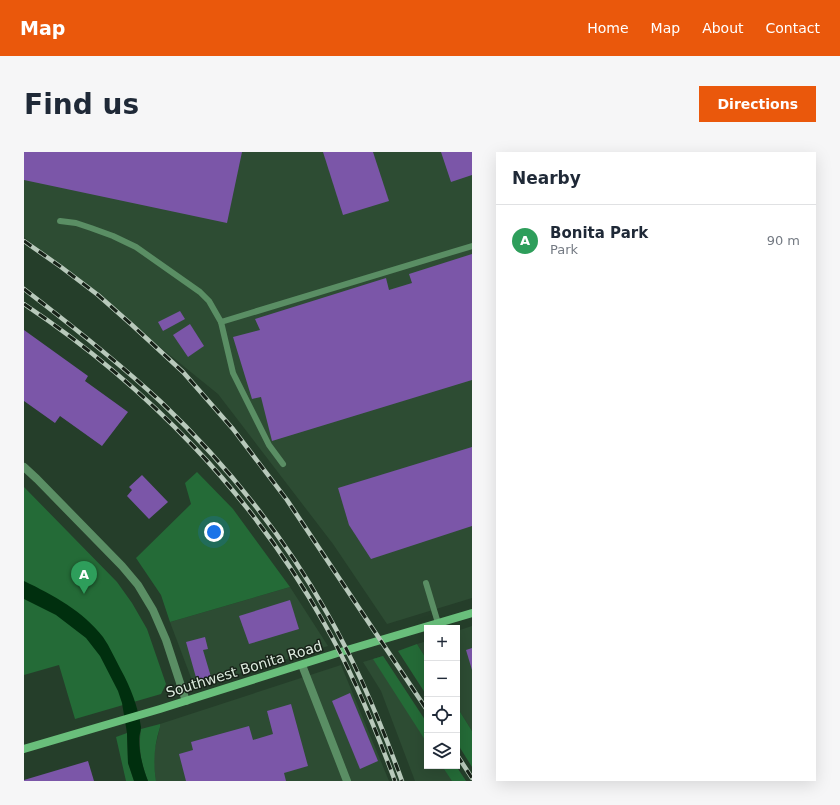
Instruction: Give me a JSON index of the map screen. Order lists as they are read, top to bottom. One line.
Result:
{"streets":{"main road":["Southwest Bonita Road"]},"page":{"header":"Map","nav":["Home","Map","About","Contact"],"buttons":"Directions","title":"Find us","heading":"Nearby","list":[{"mark":"A","name":"Bonita Park","note":"Park","value":"90 m"}],"pins":"A","map_buttons":["+","−"]}}
